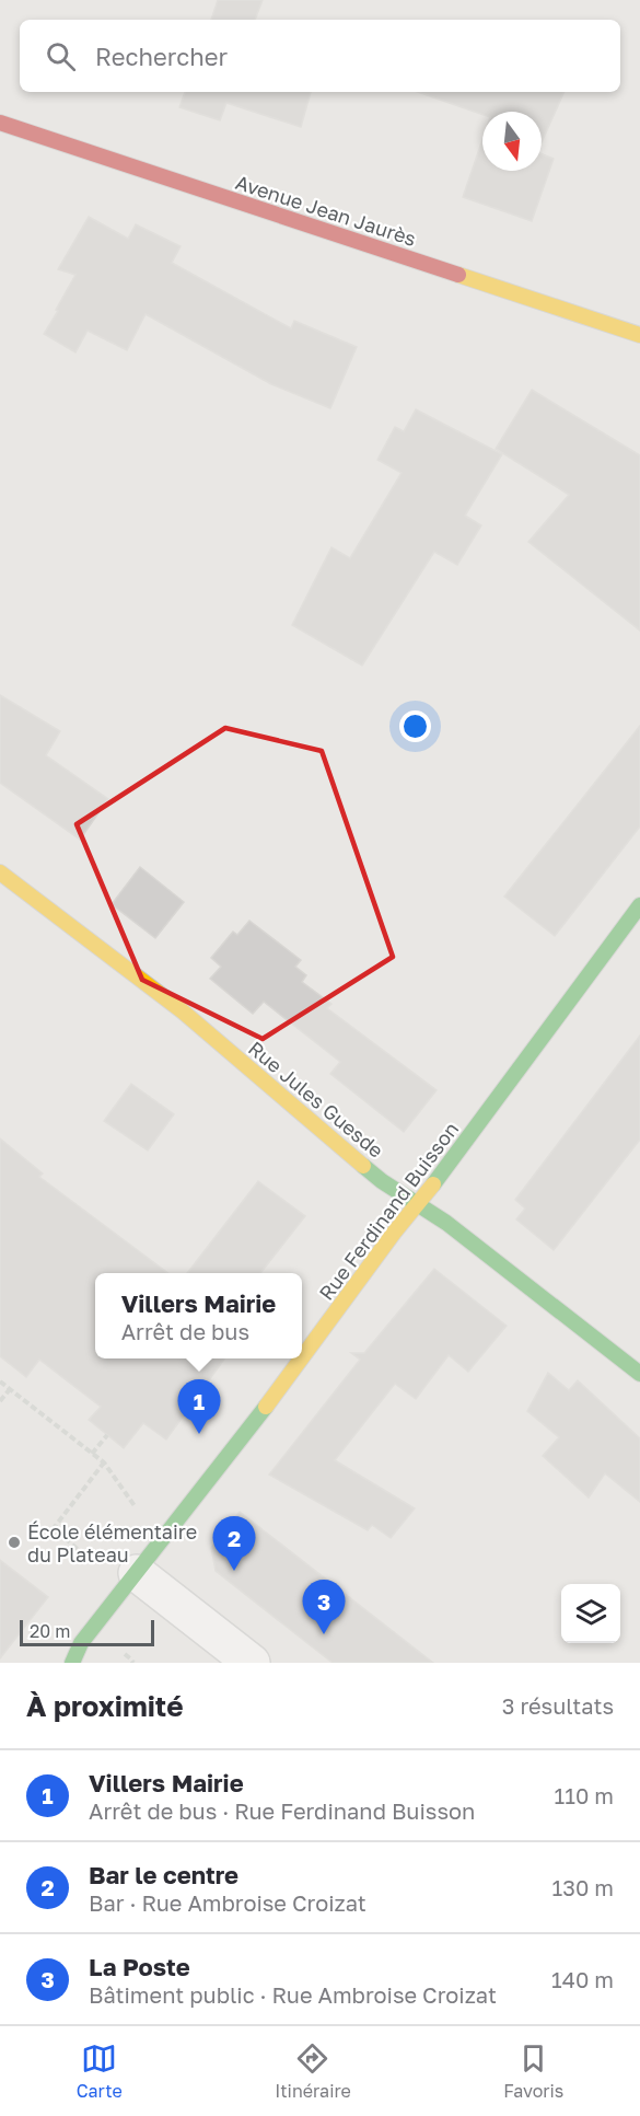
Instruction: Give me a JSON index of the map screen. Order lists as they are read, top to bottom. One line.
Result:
{"streets":{"street":["Avenue Jean Jaurès","Rue Jules Guesde","Rue Ferdinand Buisson"]},"crossings":[["Rue Jules Guesde","Rue Ferdinand Buisson"]],"places":["École élémentaire du Plateau"],"scale_bar":"20 m","north":"bottom","page":{"search":"Rechercher","popup":["Villers Mairie","Arrêt de bus"],"pins":["1","2","3"],"scale":"20 m","heading":["À proximité","3 résultats"],"list":[{"mark":"1","name":"Villers Mairie","note":"Arrêt de bus · Rue Ferdinand Buisson","value":"110 m"},{"mark":"2","name":"Bar le centre","note":"Bar · Rue Ambroise Croizat","value":"130 m"},{"mark":"3","name":"La Poste","note":"Bâtiment public · Rue Ambroise Croizat","value":"140 m"}],"nav":["Carte","Itinéraire","Favoris"]}}
